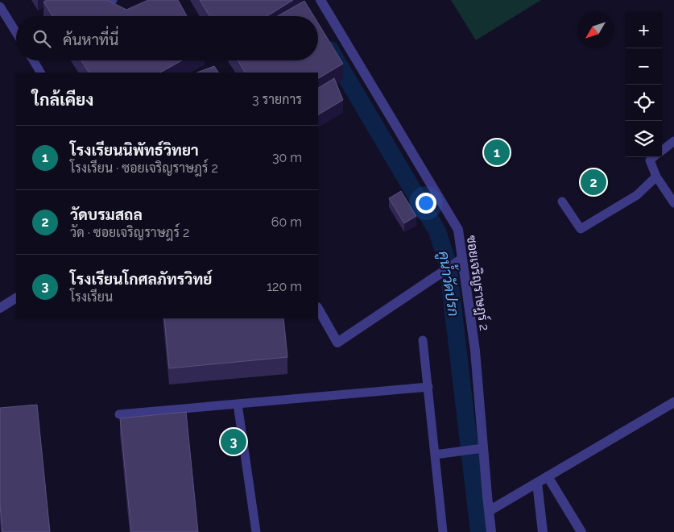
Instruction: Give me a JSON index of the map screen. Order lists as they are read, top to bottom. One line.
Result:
{"streets":{"street":["ซอยเจริญราษฎร์ 2"]},"water":["คูน้ำวัดปรก"],"north":"bottom left","page":{"map_buttons":["+","−"],"search":"ค้นหาที่นี่","heading":["ใกล้เคียง","3 รายการ"],"list":[{"mark":"1","name":"โรงเรียนนิพัทธ์วิทยา","note":"โรงเรียน · ซอยเจริญราษฎร์ 2","value":"30 m"},{"mark":"2","name":"วัดบรมสถล","note":"วัด · ซอยเจริญราษฎร์ 2","value":"60 m"},{"mark":"3","name":"โรงเรียนโกศลภัทรวิทย์","note":"โรงเรียน","value":"120 m"}],"pins":["1","2","3"]}}
